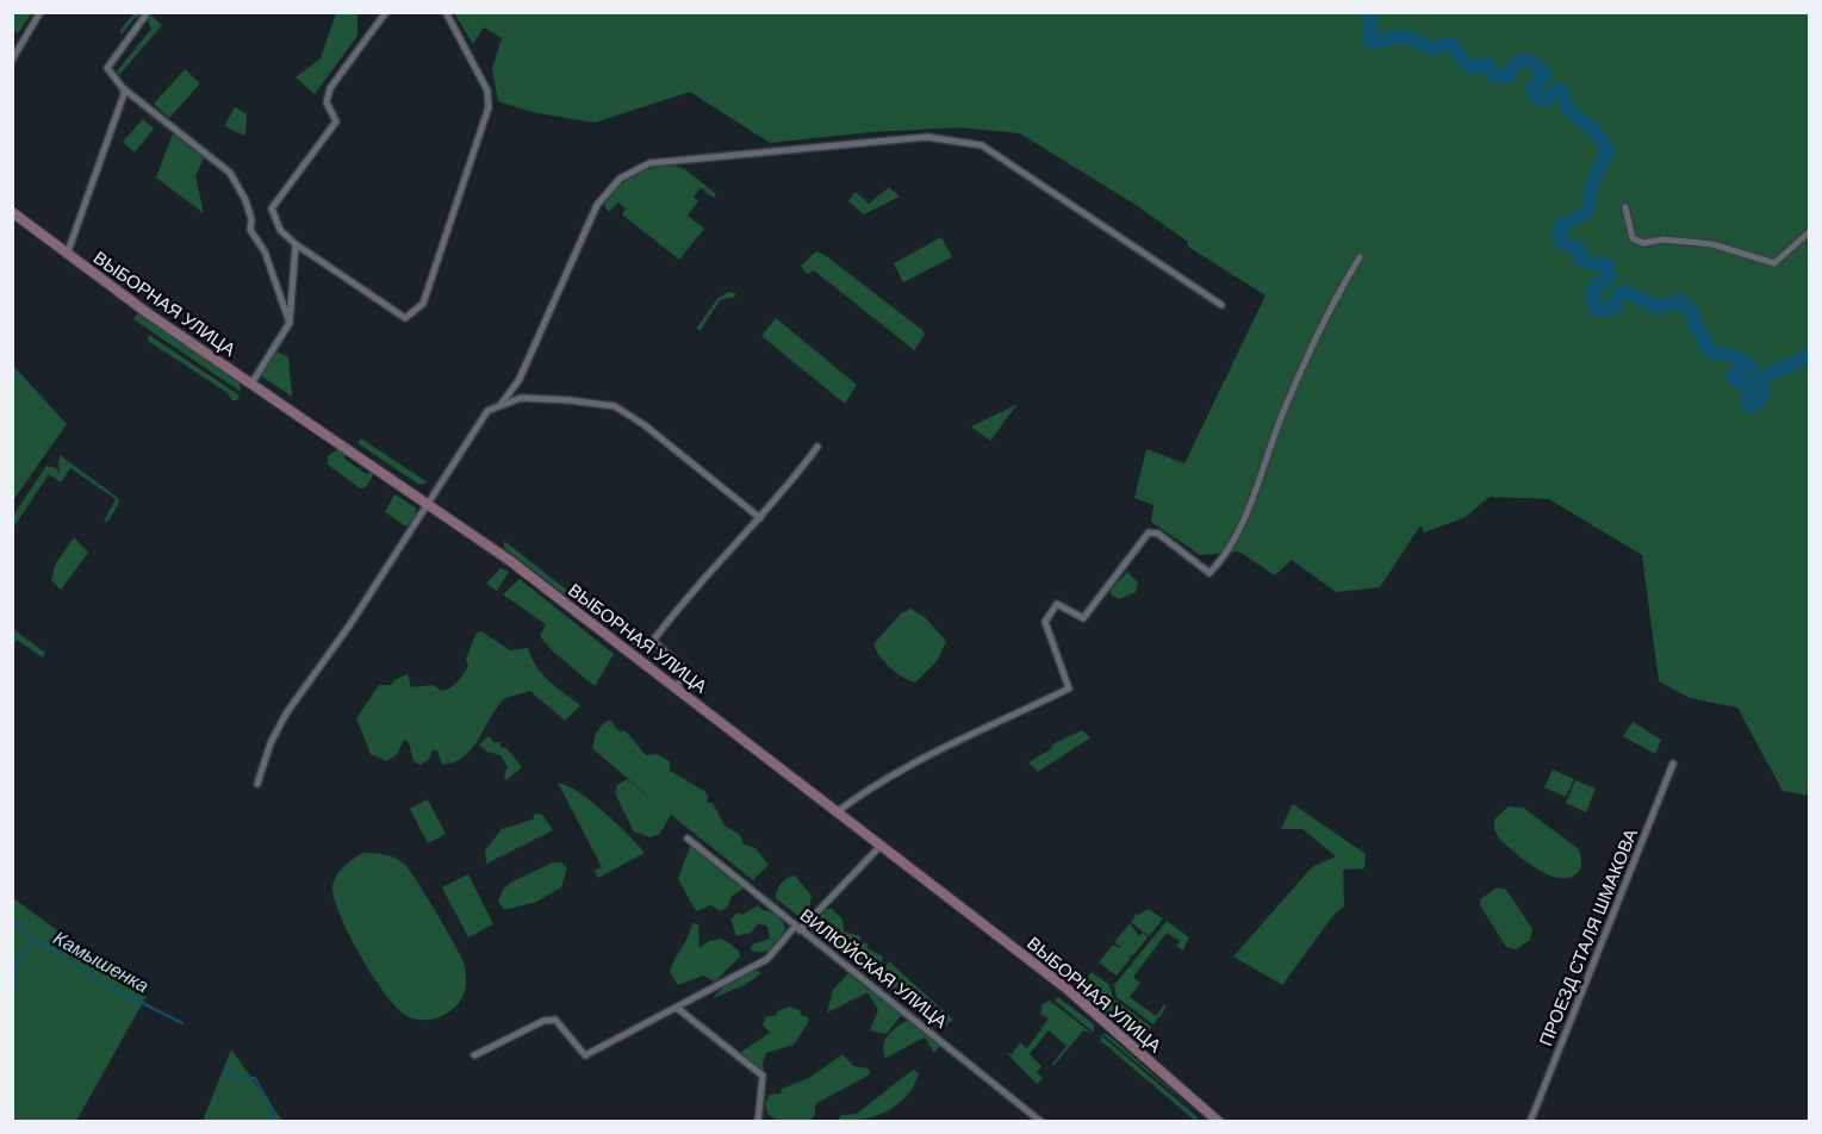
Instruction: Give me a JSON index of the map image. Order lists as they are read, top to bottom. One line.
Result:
{"streets":{"main road":["ВЫБОРНАЯ УЛИЦА"],"street":["ПРОЕЗД СТАЛЯ ШМАКОВА","ВИЛЮЙСКАЯ УЛИЦА"]},"water":["Камышенка"]}
